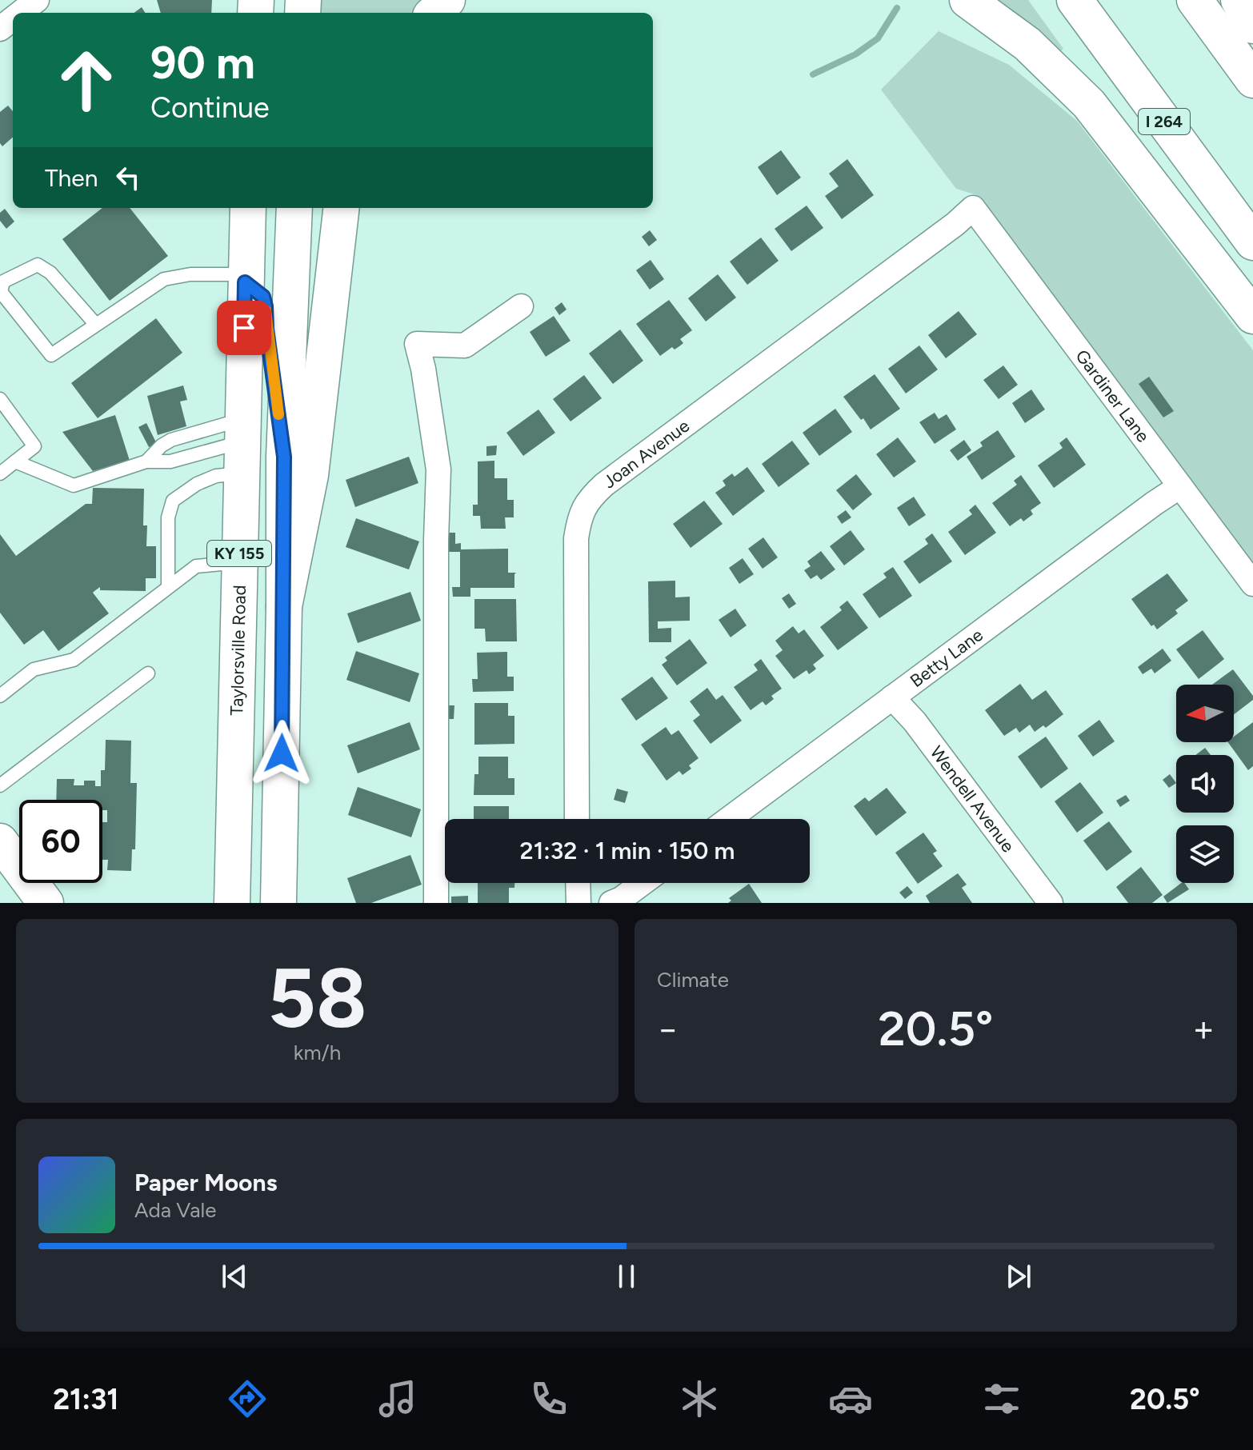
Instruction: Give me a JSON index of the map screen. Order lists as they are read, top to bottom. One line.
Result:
{"streets":{"main road":["I 264","KY 155","Taylorsville Road"],"street":["Gardiner Lane","Joan Avenue","Betty Lane","Wendell Avenue"]},"crossings":[["Gardiner Lane","Joan Avenue"],["Gardiner Lane","Betty Lane"],["Betty Lane","Wendell Avenue"]],"north":"left","page":{"turn":["90 m","Continue"],"then":"Then","limit":"60","trip":"21:32 · 1 min · 150 m","tile":[["58","km/h"],"Climate"],"heat":["−","20.5°","+"],"song":["Paper Moons","Ada Vale"],"tabs":["21:31","20.5°"]}}
